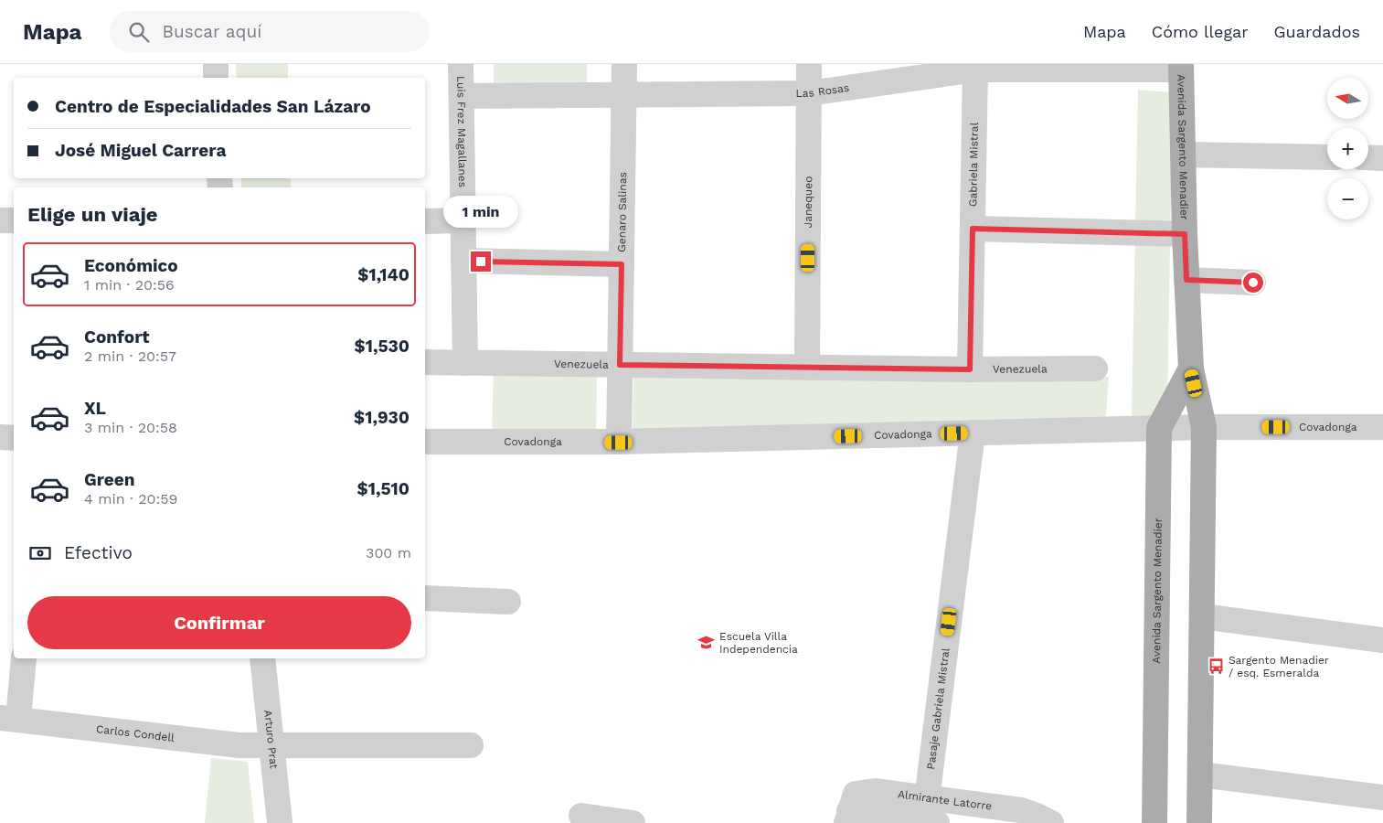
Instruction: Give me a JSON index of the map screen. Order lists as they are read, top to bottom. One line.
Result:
{"streets":{"main road":["Avenida Sargento Menadier"],"street":["Las Rosas","Luis Frez Magallanes","Gabriela Mistral","Janequeo","Genaro Salinas","Venezuela","Covadonga","Pasaje Gabriela Mistral","Carlos Condell","Arturo Prat","Almirante Latorre"]},"crossings":[["Las Rosas","Luis Frez Magallanes"],["Las Rosas","Avenida Sargento Menadier"],["Las Rosas","Gabriela Mistral"],["Las Rosas","Janequeo"],["Las Rosas","Genaro Salinas"],["Luis Frez Magallanes","Venezuela"],["Avenida Sargento Menadier","Covadonga"],["Gabriela Mistral","Venezuela"],["Janequeo","Venezuela"],["Genaro Salinas","Venezuela"],["Genaro Salinas","Covadonga"],["Covadonga","Pasaje Gabriela Mistral"],["Pasaje Gabriela Mistral","Almirante Latorre"],["Carlos Condell","Arturo Prat"]],"places":{"school or university":["Escuela Villa Independencia"],"bus stop":["Sargento Menadier / esq. Esmeralda"]},"north":"left","page":{"header":"Mapa","search":"Buscar aquí","nav":["Mapa","Cómo llegar","Guardados"],"map_buttons":["+","−"],"banner":["Centro de Especialidades San Lázaro","José Miguel Carrera"],"heading":"Elige un viaje","bubble":"1 min","list":[{"name":"Económico","note":"1 min · 20:56","value":"$1,140"},{"name":"Confort","note":"2 min · 20:57","value":"$1,530"},{"name":"XL","note":"3 min · 20:58","value":"$1,930"},{"name":"Green","note":"4 min · 20:59","value":"$1,510"}],"pay":["Efectivo","300 m"],"buttons":"Confirmar"}}
